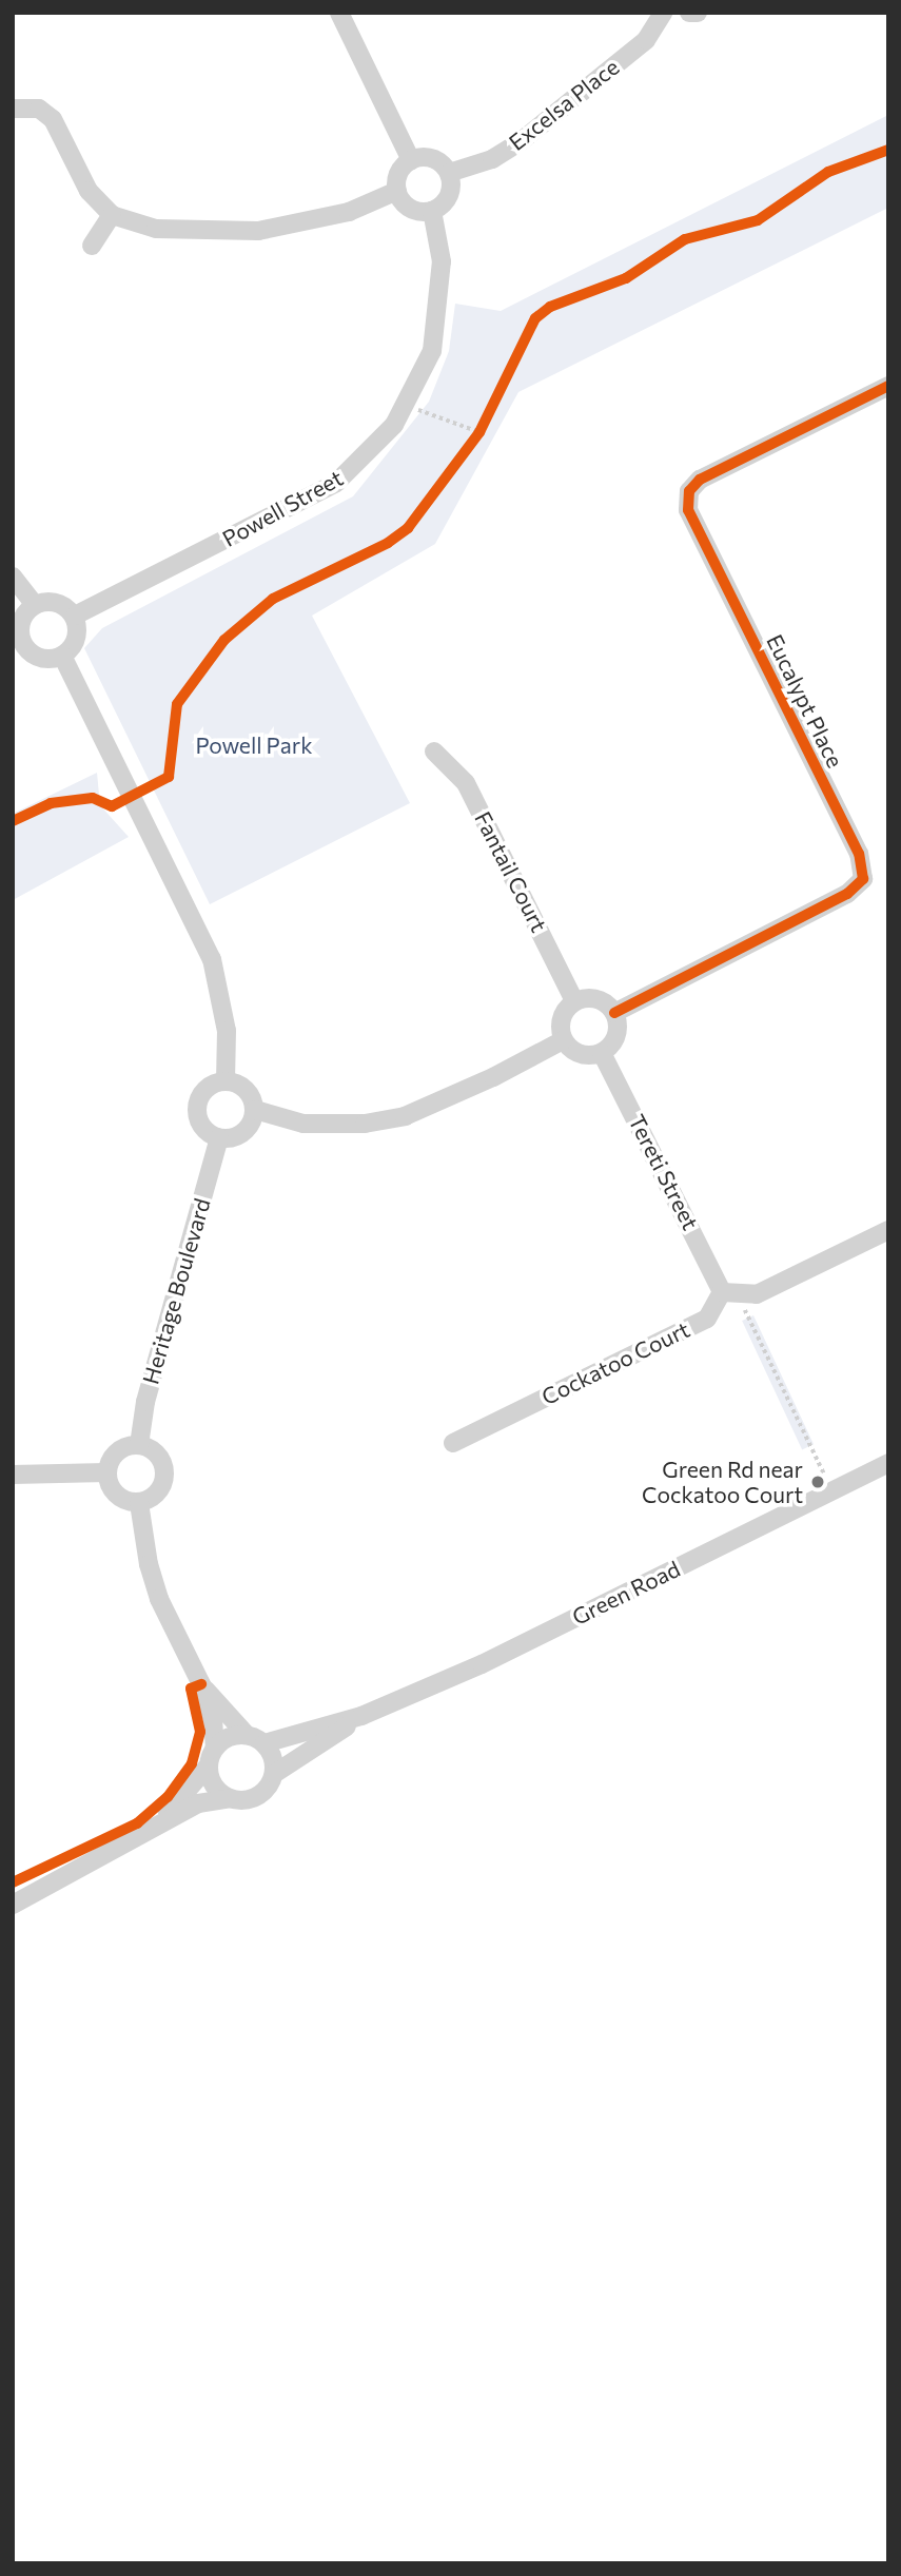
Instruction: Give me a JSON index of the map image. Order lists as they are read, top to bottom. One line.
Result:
{"streets":{"street":["Excelsa Place","Powell Street","Eucalypt Place","Fantail Court","Tereti Street","Heritage Boulevard","Cockatoo Court","Green Road"]},"crossings":[["Excelsa Place","Powell Street"],["Eucalypt Place","Fantail Court"],["Eucalypt Place","Tereti Street"],["Fantail Court","Tereti Street"],["Tereti Street","Cockatoo Court"]],"parks":["Powell Park"],"places":["Green Rd near Cockatoo Court"]}
